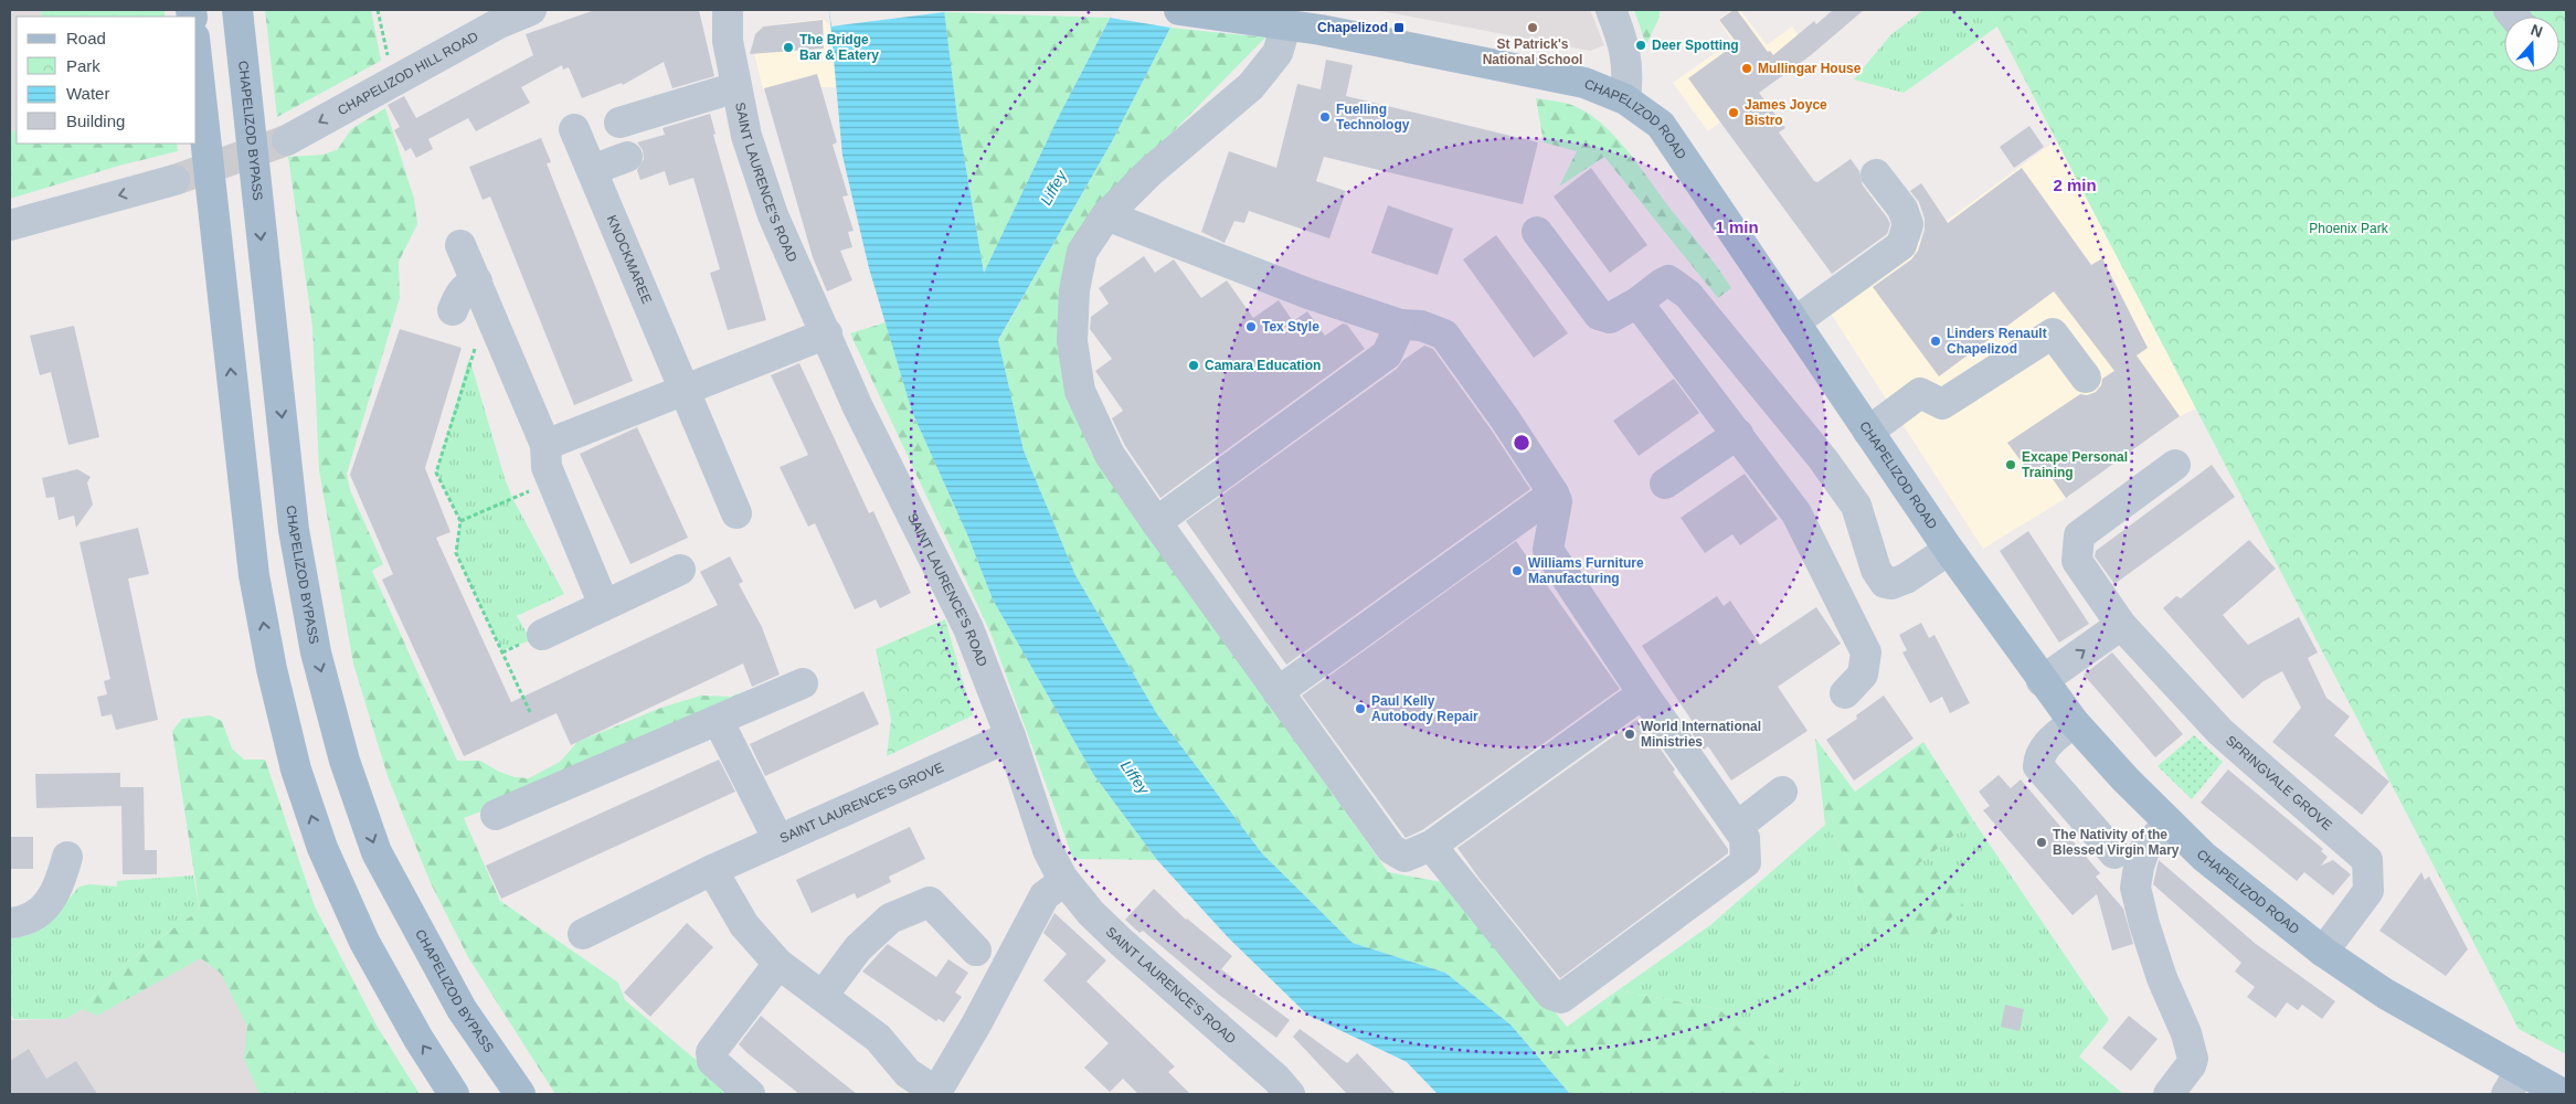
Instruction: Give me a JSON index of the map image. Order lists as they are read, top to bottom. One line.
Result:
{"streets":{"main road":["CHAPELIZOD ROAD","CHAPELIZOD BYPASS"],"street":["CHAPELIZOD HILL ROAD","SAINT LAURENCE'S ROAD","KNOCKMAREE","SPRINGVALE GROVE","SAINT LAURENCE'S GROVE"]},"crossings":[["CHAPELIZOD ROAD","SPRINGVALE GROVE"],["SAINT LAURENCE'S ROAD","SAINT LAURENCE'S GROVE"]],"one_way":["CHAPELIZOD HILL ROAD"],"water":["Liffey"],"parks":["Phoenix Park"],"places":{"transit":["Chapelizod"],"other":["St Patrick's National School","Deer Spotting","The Bridge Bar & Eatery","Mullingar House","James Joyce Bistro","Fuelling Technology","Tex Style","Linders Renault Chapelizod","Camara Education","Excape Personal Training","Williams Furniture Manufacturing","Paul Kelly Autobody Repair","World International Ministries","The Nativity of the Blessed Virgin Mary"]},"legend":["Road","Park","Water","Building"],"north":"top","rings":["2 min","1 min"]}
